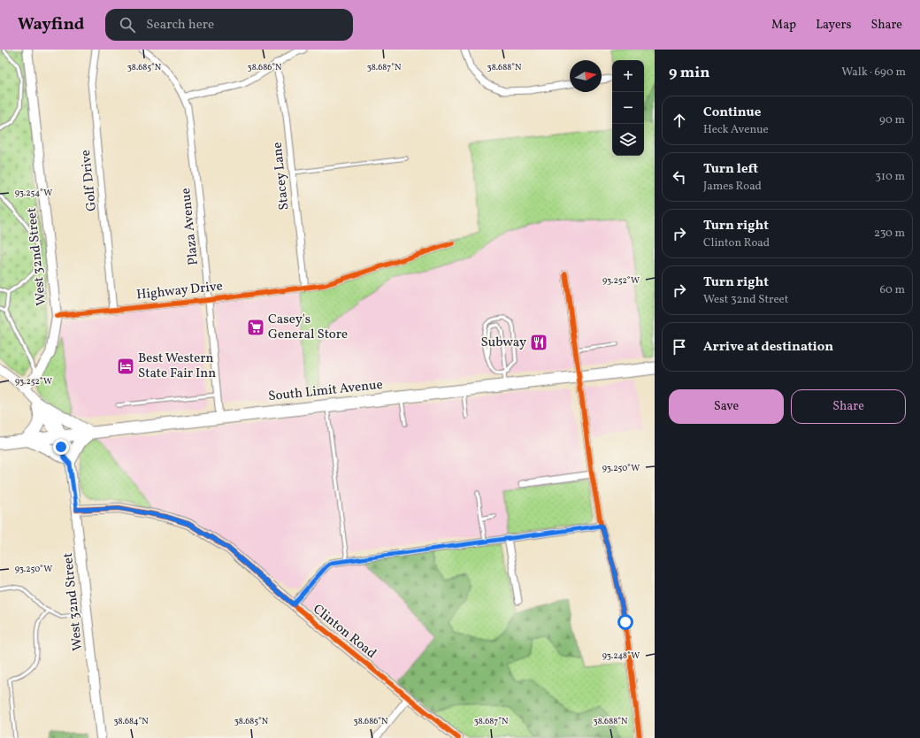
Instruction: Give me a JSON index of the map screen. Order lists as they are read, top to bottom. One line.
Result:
{"streets":{"highway":["South Limit Avenue"],"street":["Stacey Lane","Golf Drive","Plaza Avenue","West 32nd Street","Highway Drive","Clinton Road"]},"crossings":[["Stacey Lane","Highway Drive"],["Golf Drive","Highway Drive"],["Plaza Avenue","Highway Drive"],["Plaza Avenue","South Limit Avenue"],["West 32nd Street","Highway Drive"],["West 32nd Street","South Limit Avenue"],["West 32nd Street","Clinton Road"]],"places":{"supermarket":["Casey's General Store"],"restaurant":["Subway"],"hotel":["Best Western State Fair Inn"]},"north":"right","page":{"header":"Wayfind","search":"Search here","nav":["Map","Layers","Share"],"heading":["9 min","Walk · 690 m"],"map_buttons":["+","−"],"list":[["Continue","Heck Avenue","90 m"],["Turn left","James Road","310 m"],["Turn right","Clinton Road","230 m"],["Turn right","West 32nd Street","60 m"],"Arrive at destination"],"buttons":["Save","Share"]},"coordinates":["38.685°N","38.686°N","38.687°N","38.688°N","93.254°W","93.252°W","93.250°W","93.248°W","38.684°N"]}
